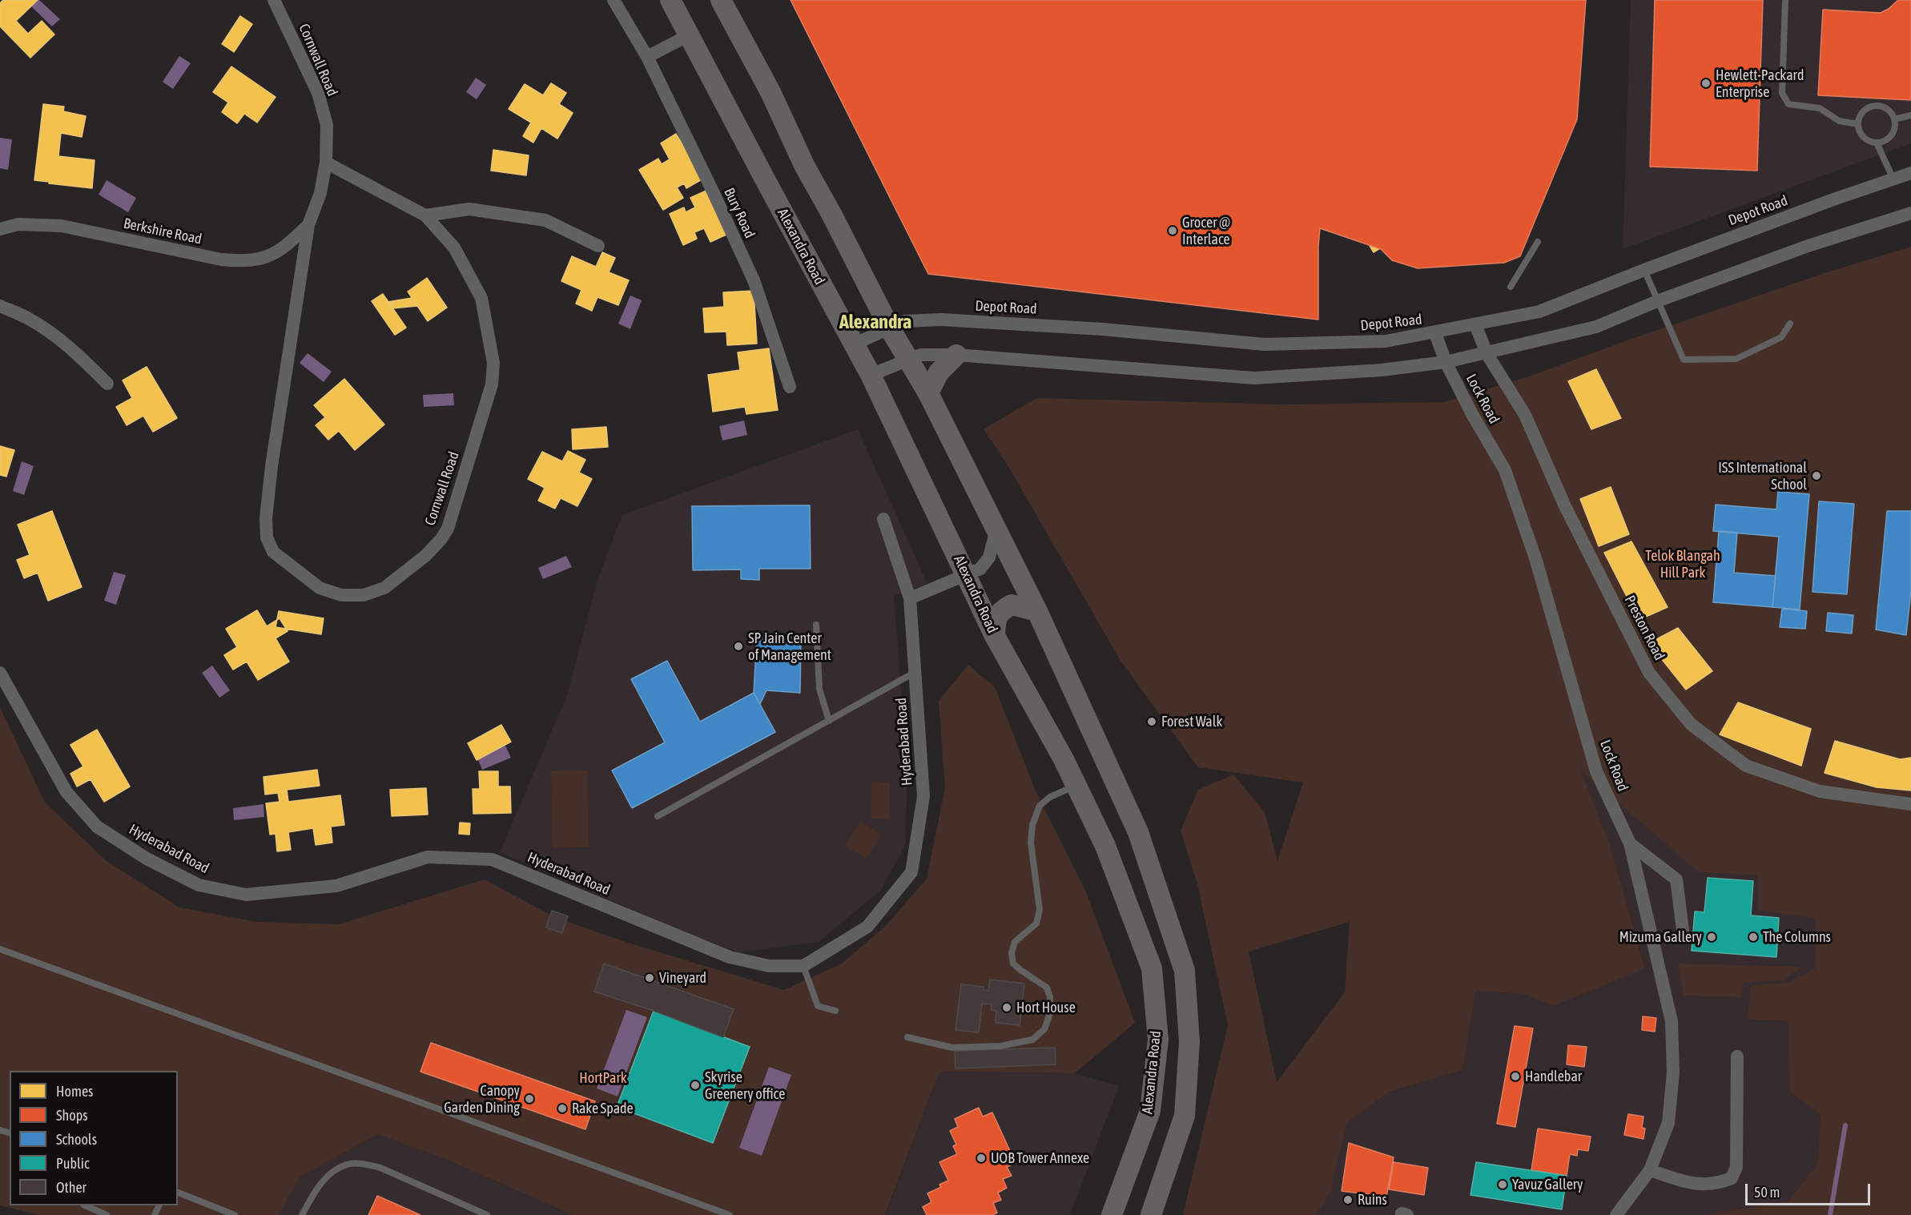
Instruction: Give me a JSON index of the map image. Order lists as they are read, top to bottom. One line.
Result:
{"streets":{"main road":["Alexandra Road"],"street":["Cornwall Road","Depot Road","Bury Road","Berkshire Road","Lock Road","Preston Road","Hyderabad Road"]},"crossings":[["Cornwall Road","Berkshire Road"],["Depot Road","Alexandra Road"],["Depot Road","Lock Road"],["Depot Road","Preston Road"]],"districts":["Alexandra"],"parks":["Telok Blangah Hill Park","HortPark"],"places":["Hewlett-Packard Enterprise","Grocer @ Interlace","ISS International School","SP Jain Center of Management","Forest Walk","Mizuma Gallery","The Columns","Vineyard","Hort House","Handlebar","Skyrise Greenery office","Canopy Garden Dining","Rake Spade","UOB Tower Annexe","Yavuz Gallery","Ruins"],"legend":["Homes","Shops","Schools","Public","Other"],"scale_bar":"50 m"}
